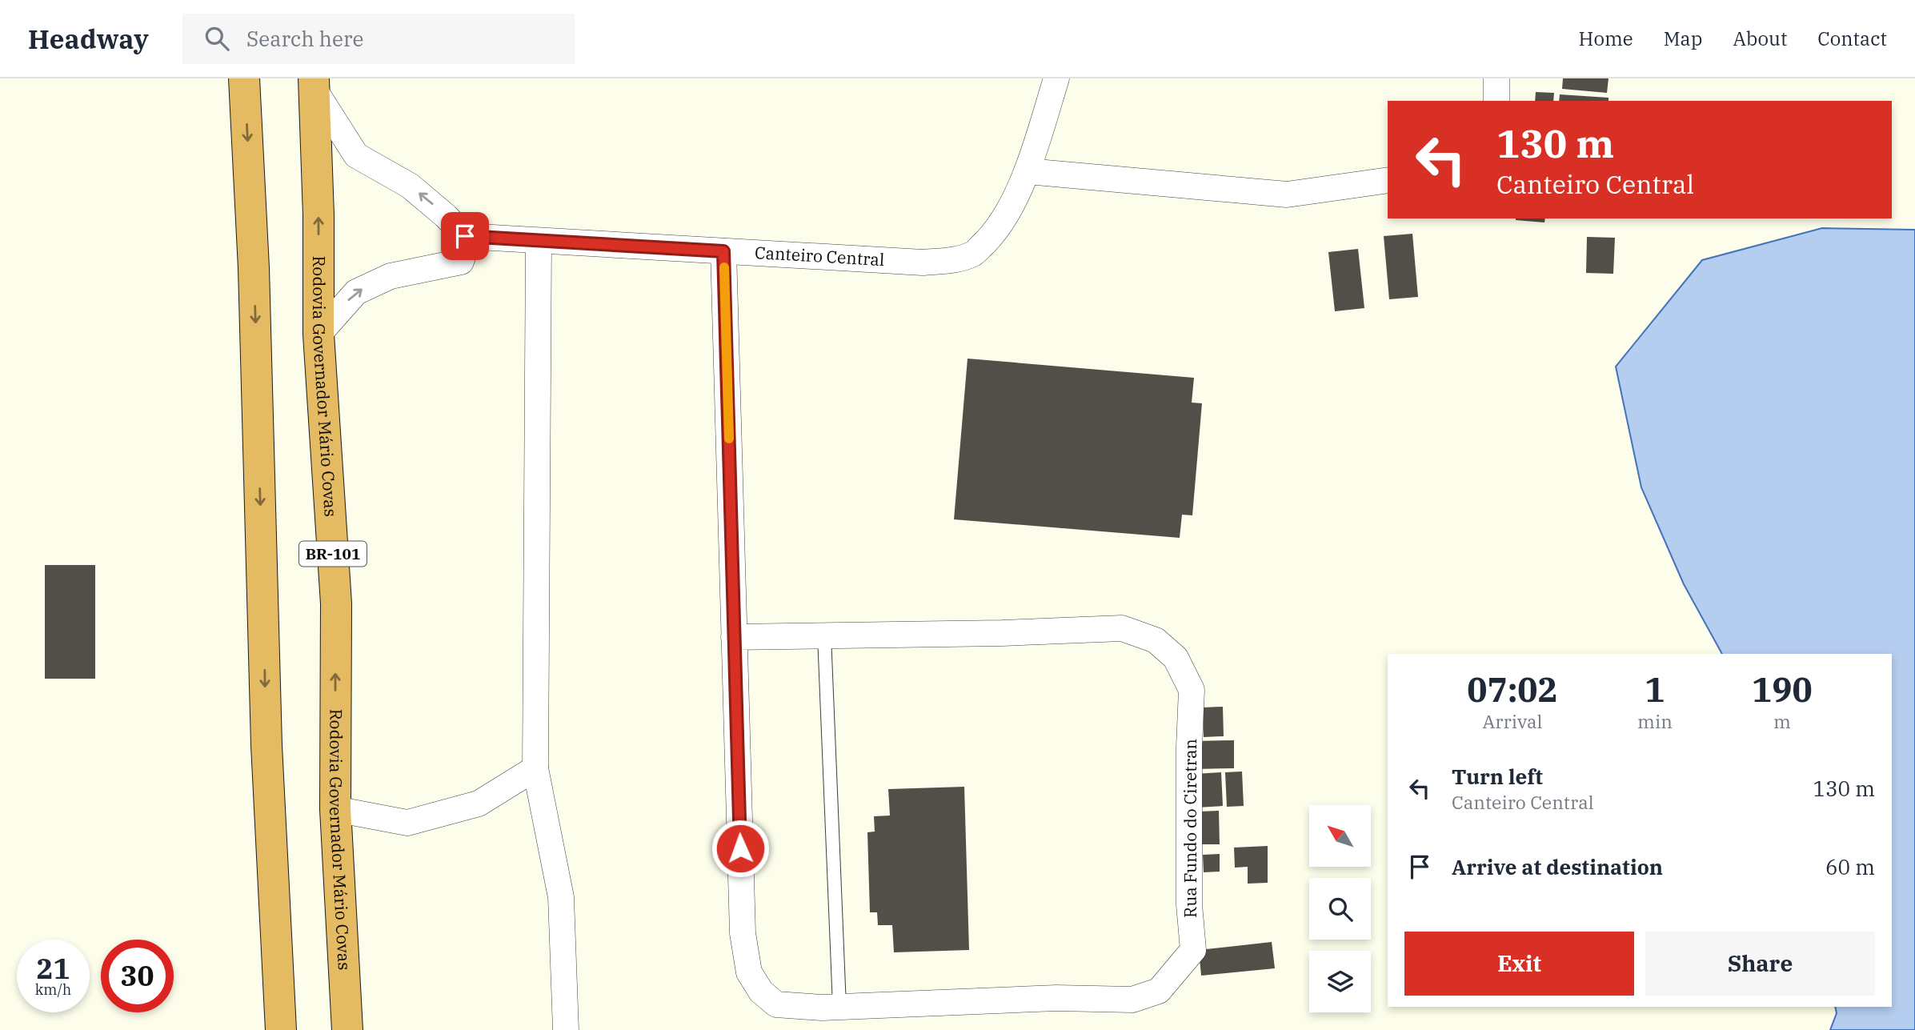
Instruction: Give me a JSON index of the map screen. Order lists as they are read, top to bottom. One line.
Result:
{"streets":{"highway":["Rodovia Governador Mário Covas","BR-101"],"street":["Canteiro Central","Rua Fundo do Ciretran"]},"north":"top left","page":{"header":"Headway","search":"Search here","nav":["Home","Map","About","Contact"],"turn":["130 m","Canteiro Central"],"eta":["07:02","Arrival","1","min","190","m"],"list":[{"name":"Turn left","note":"Canteiro Central","value":"130 m"},{"name":"Arrive at destination","value":"60 m"}],"buttons":["Exit","Share"],"speed":"21 km/h","limit":"30"}}
